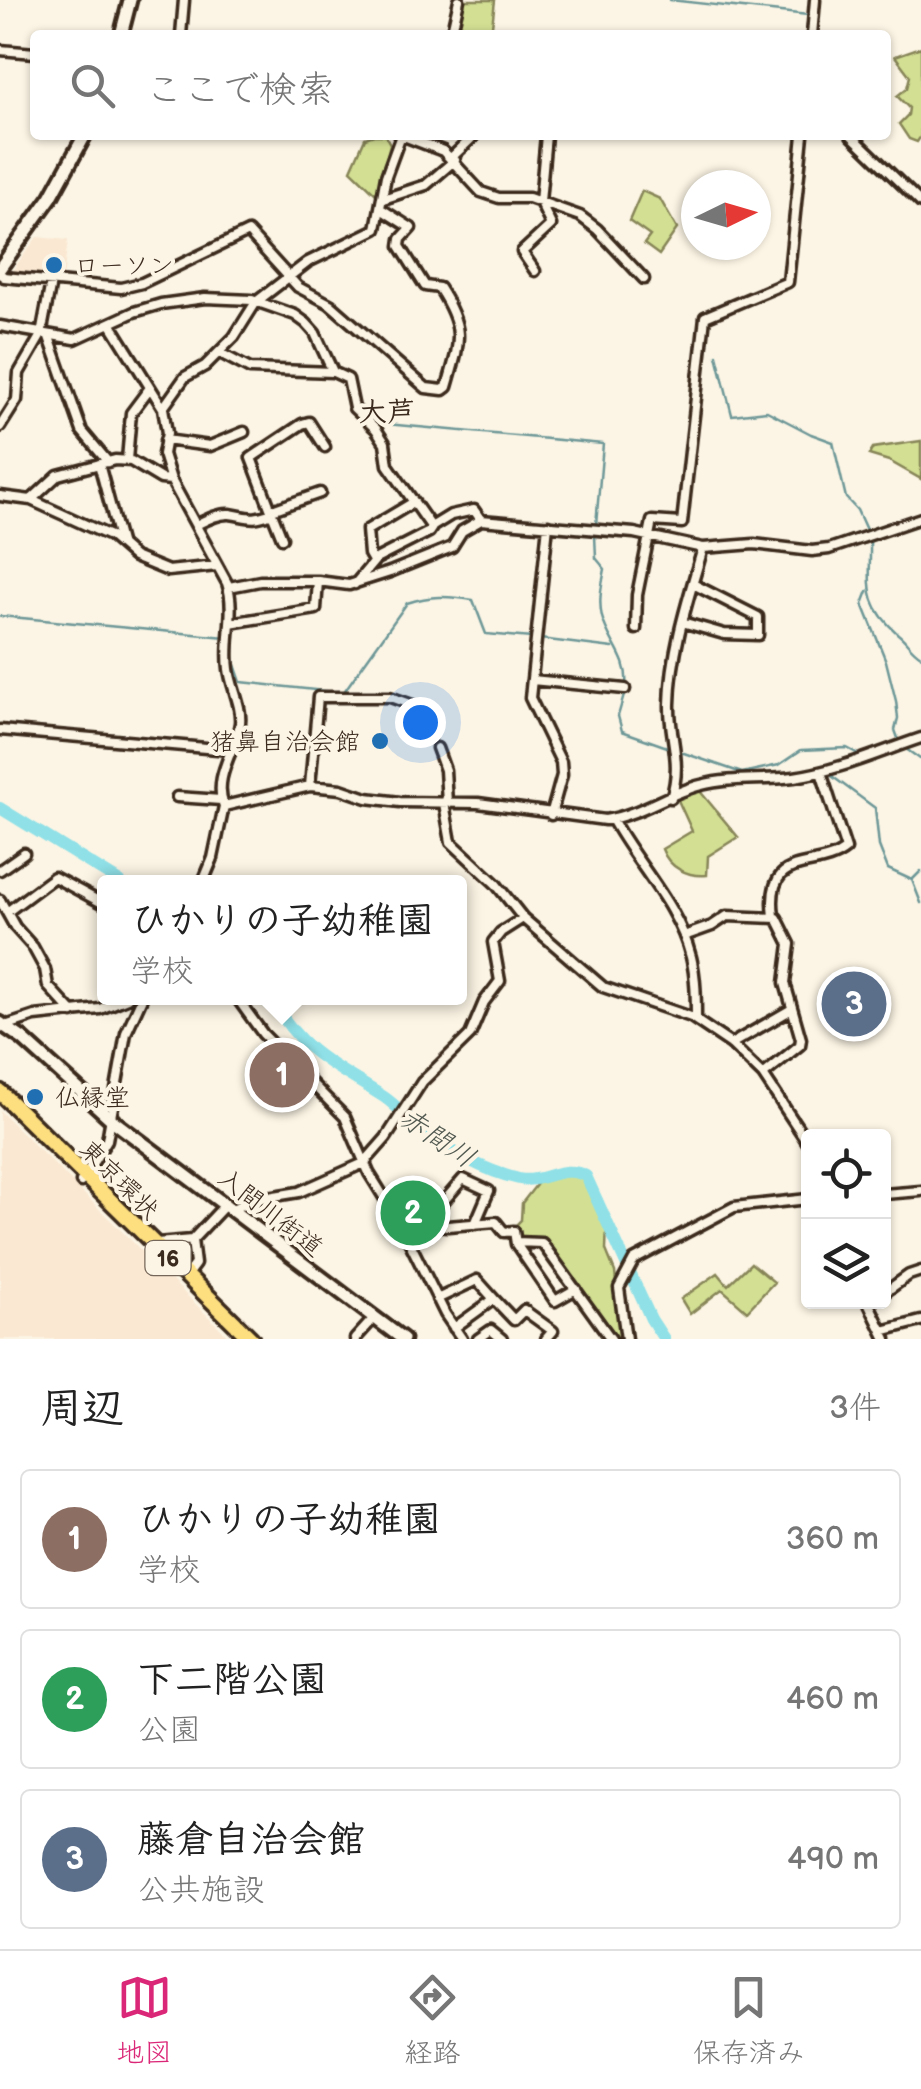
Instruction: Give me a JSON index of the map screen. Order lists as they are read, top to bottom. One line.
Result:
{"streets":{"highway":["東京環状","16"],"street":["入間川街道"]},"districts":["大芦"],"water":["赤間川"],"places":["ローソン","猪鼻自治会館","仏縁堂"],"north":"right","page":{"search":"ここで検索","popup":["ひかりの子幼稚園","学校"],"pins":["3","1","2"],"heading":["周辺","3件"],"list":[{"mark":"1","name":"ひかりの子幼稚園","note":"学校","value":"360 m"},{"mark":"2","name":"下二階公園","note":"公園","value":"460 m"},{"mark":"3","name":"藤倉自治会館","note":"公共施設","value":"490 m"}],"nav":["地図","経路","保存済み"]}}
